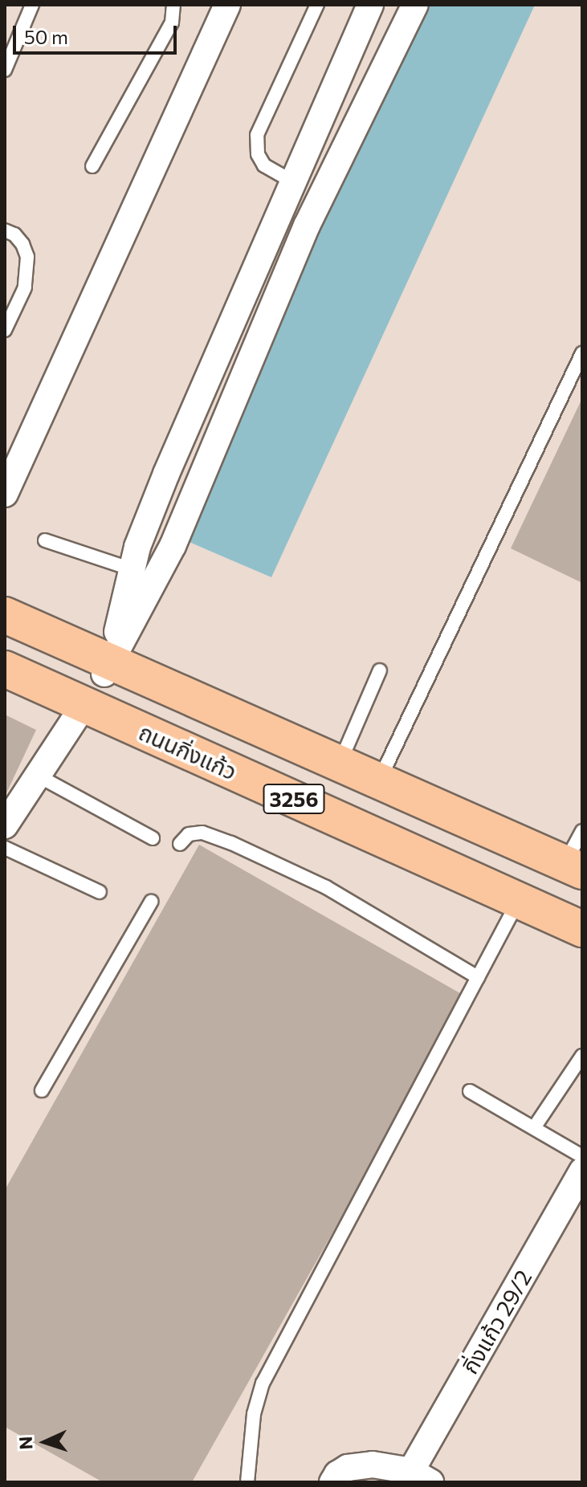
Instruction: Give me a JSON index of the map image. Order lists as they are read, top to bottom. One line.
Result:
{"streets":{"main road":["ถนนกิ่งแก้ว","3256"],"street":["กิ่งแก้ว 29/2"]},"scale_bar":"50 m","north":"left"}
